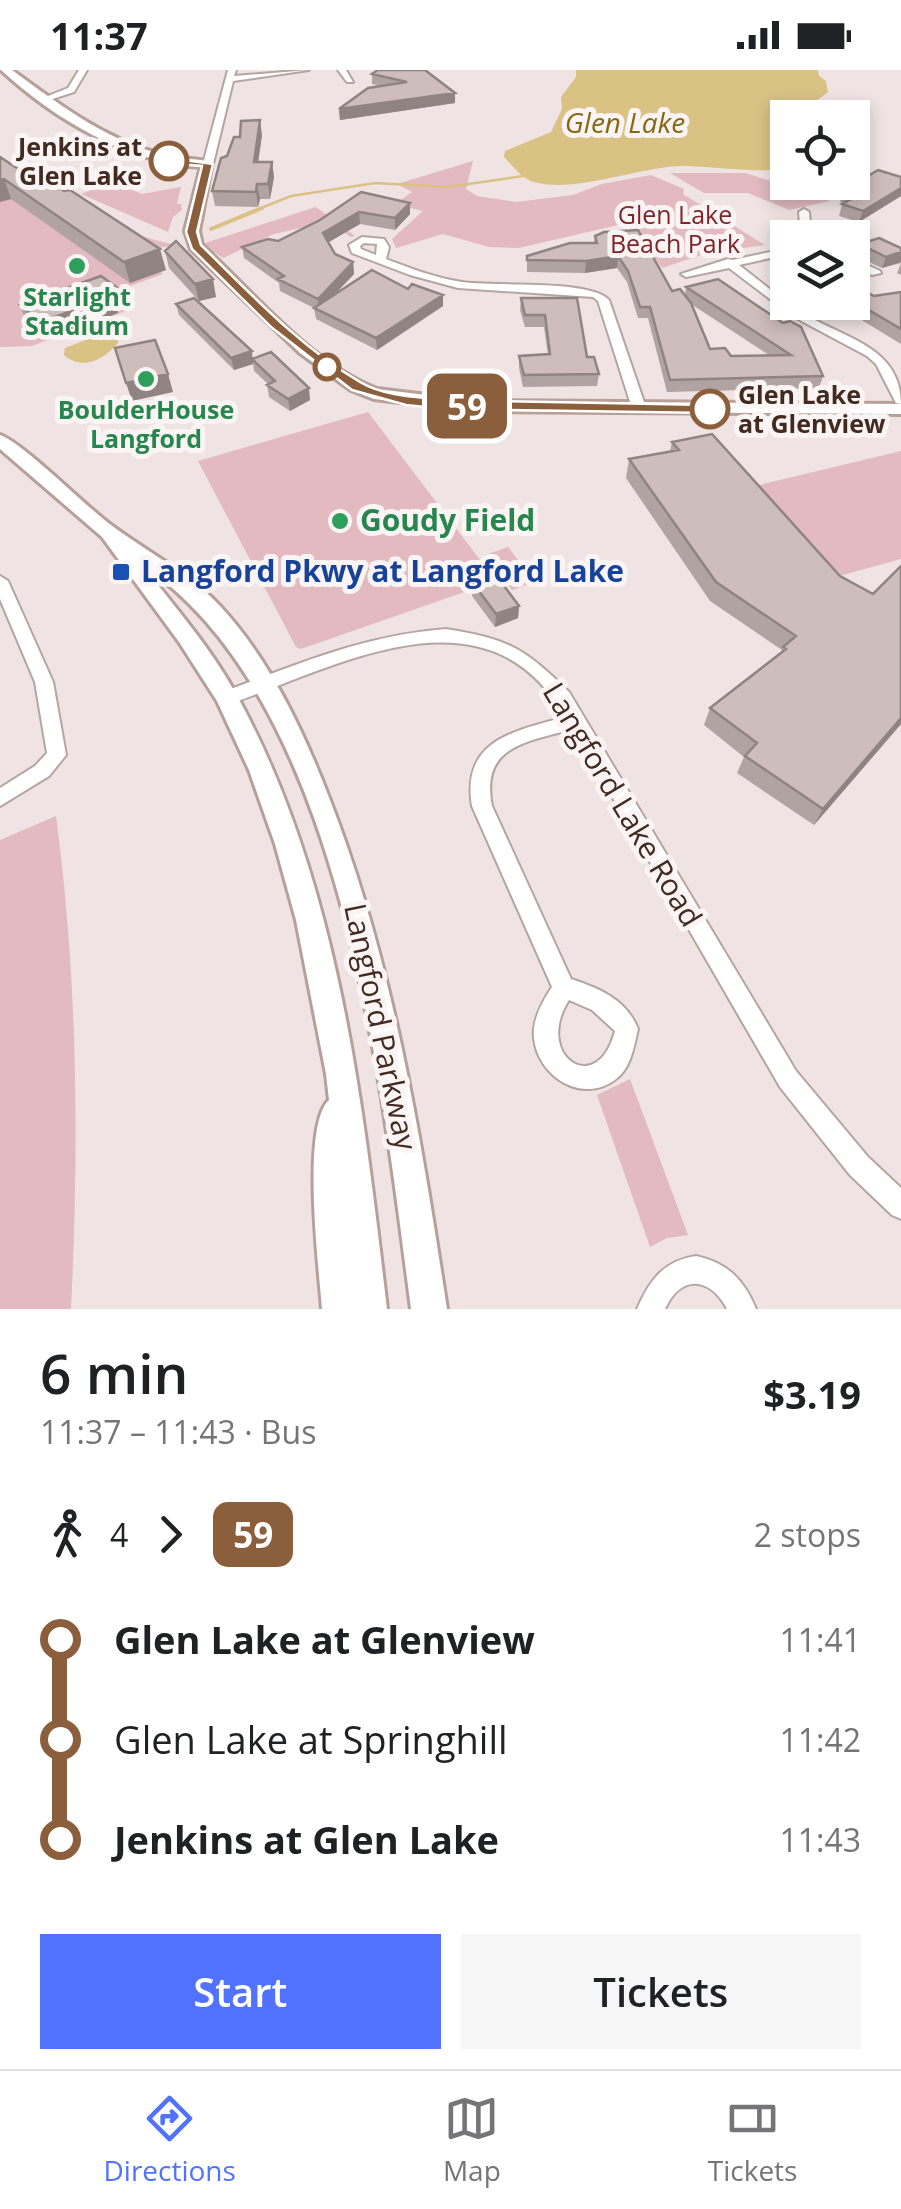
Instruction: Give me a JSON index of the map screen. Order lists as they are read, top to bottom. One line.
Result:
{"streets":{"street":["Langford Lake Road","Langford Parkway"]},"crossings":[["Langford Lake Road","Langford Parkway"]],"water":["Glen Lake"],"parks":["Glen Lake Beach Park"],"places":{"other":["Jenkins at Glen Lake","Starlight Stadium","BoulderHouse Langford","Glen Lake at Glenview","Goudy Field"],"transit":["Langford Pkwy at Langford Lake"]},"lines":["bus line 59"],"page":{"status":"11:37","on_map":"59","heading":["6 min","11:37 – 11:43 · Bus","$3.19"],"legs":["4","59","2 stops"],"list":[{"name":"Glen Lake at Glenview","value":"11:41"},{"name":"Glen Lake at Springhill","value":"11:42"},{"name":"Jenkins at Glen Lake","value":"11:43"}],"buttons":["Start","Tickets"],"tabs":["Directions","Map","Tickets"]}}
